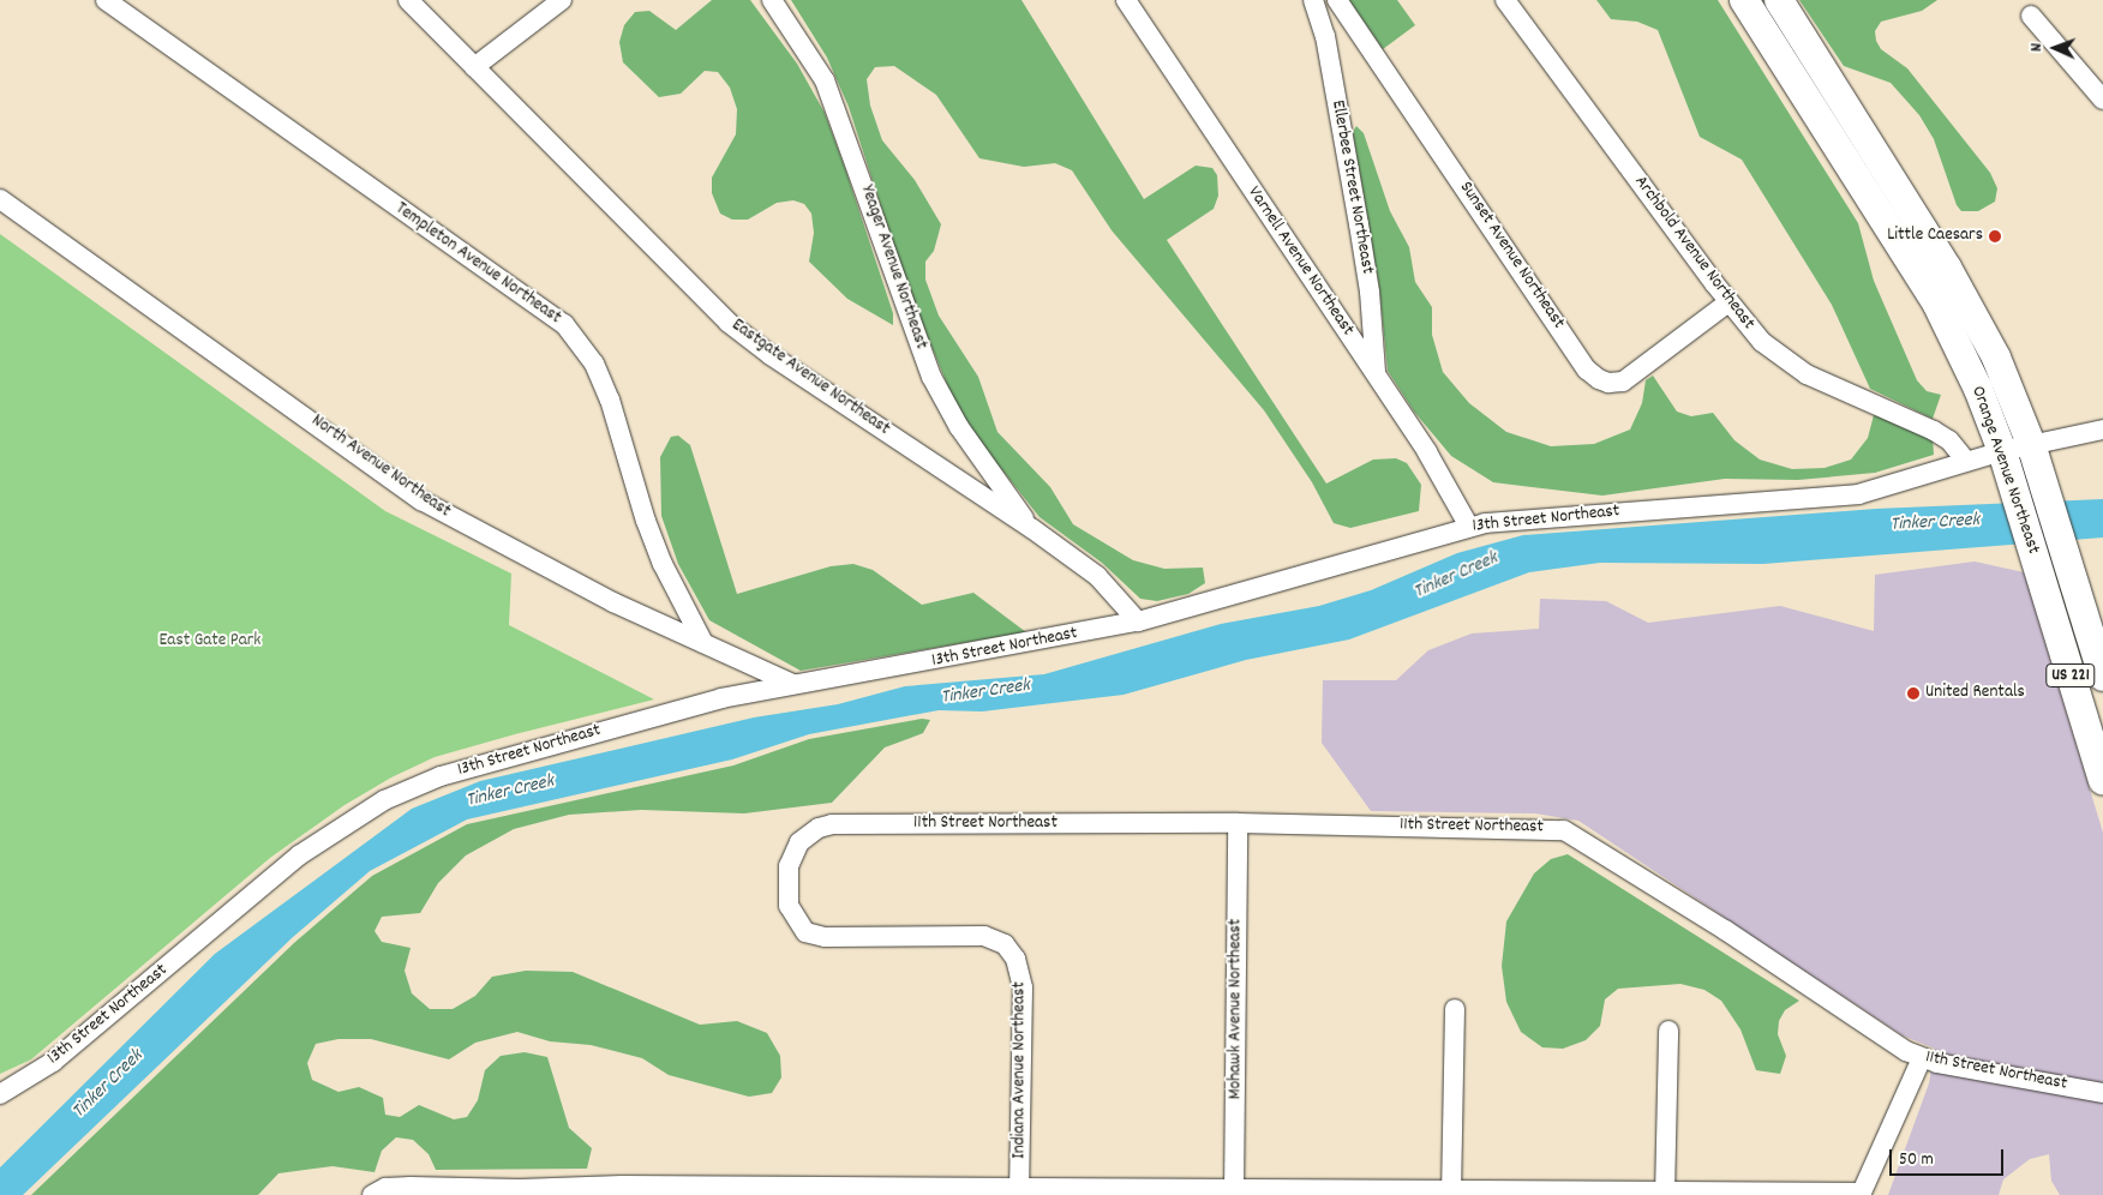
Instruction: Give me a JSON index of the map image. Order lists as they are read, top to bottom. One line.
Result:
{"streets":{"highway":["Orange Avenue Northeast","US 221"],"street":["Ellerbee Street Northeast","Archbold Avenue Northeast","Sunset Avenue Northeast","Varnell Avenue Northeast","Templeton Avenue Northeast","Yeager Avenue Northeast","Eastgate Avenue Northeast","North Avenue Northeast","13th Street Northeast","11th Street Northeast","Mohawk Avenue Northeast","Indiana Avenue Northeast"]},"crossings":[["Ellerbee Street Northeast","Varnell Avenue Northeast"],["Archbold Avenue Northeast","Sunset Avenue Northeast"],["Archbold Avenue Northeast","13th Street Northeast"],["Varnell Avenue Northeast","13th Street Northeast"],["Templeton Avenue Northeast","North Avenue Northeast"],["Yeager Avenue Northeast","Eastgate Avenue Northeast"],["Eastgate Avenue Northeast","13th Street Northeast"],["North Avenue Northeast","13th Street Northeast"],["Orange Avenue Northeast","13th Street Northeast"],["11th Street Northeast","Mohawk Avenue Northeast"],["11th Street Northeast","Indiana Avenue Northeast"]],"water":["Tinker Creek"],"parks":["East Gate Park"],"places":["Little Caesars","United Rentals"],"scale_bar":"50 m","north":"left"}
